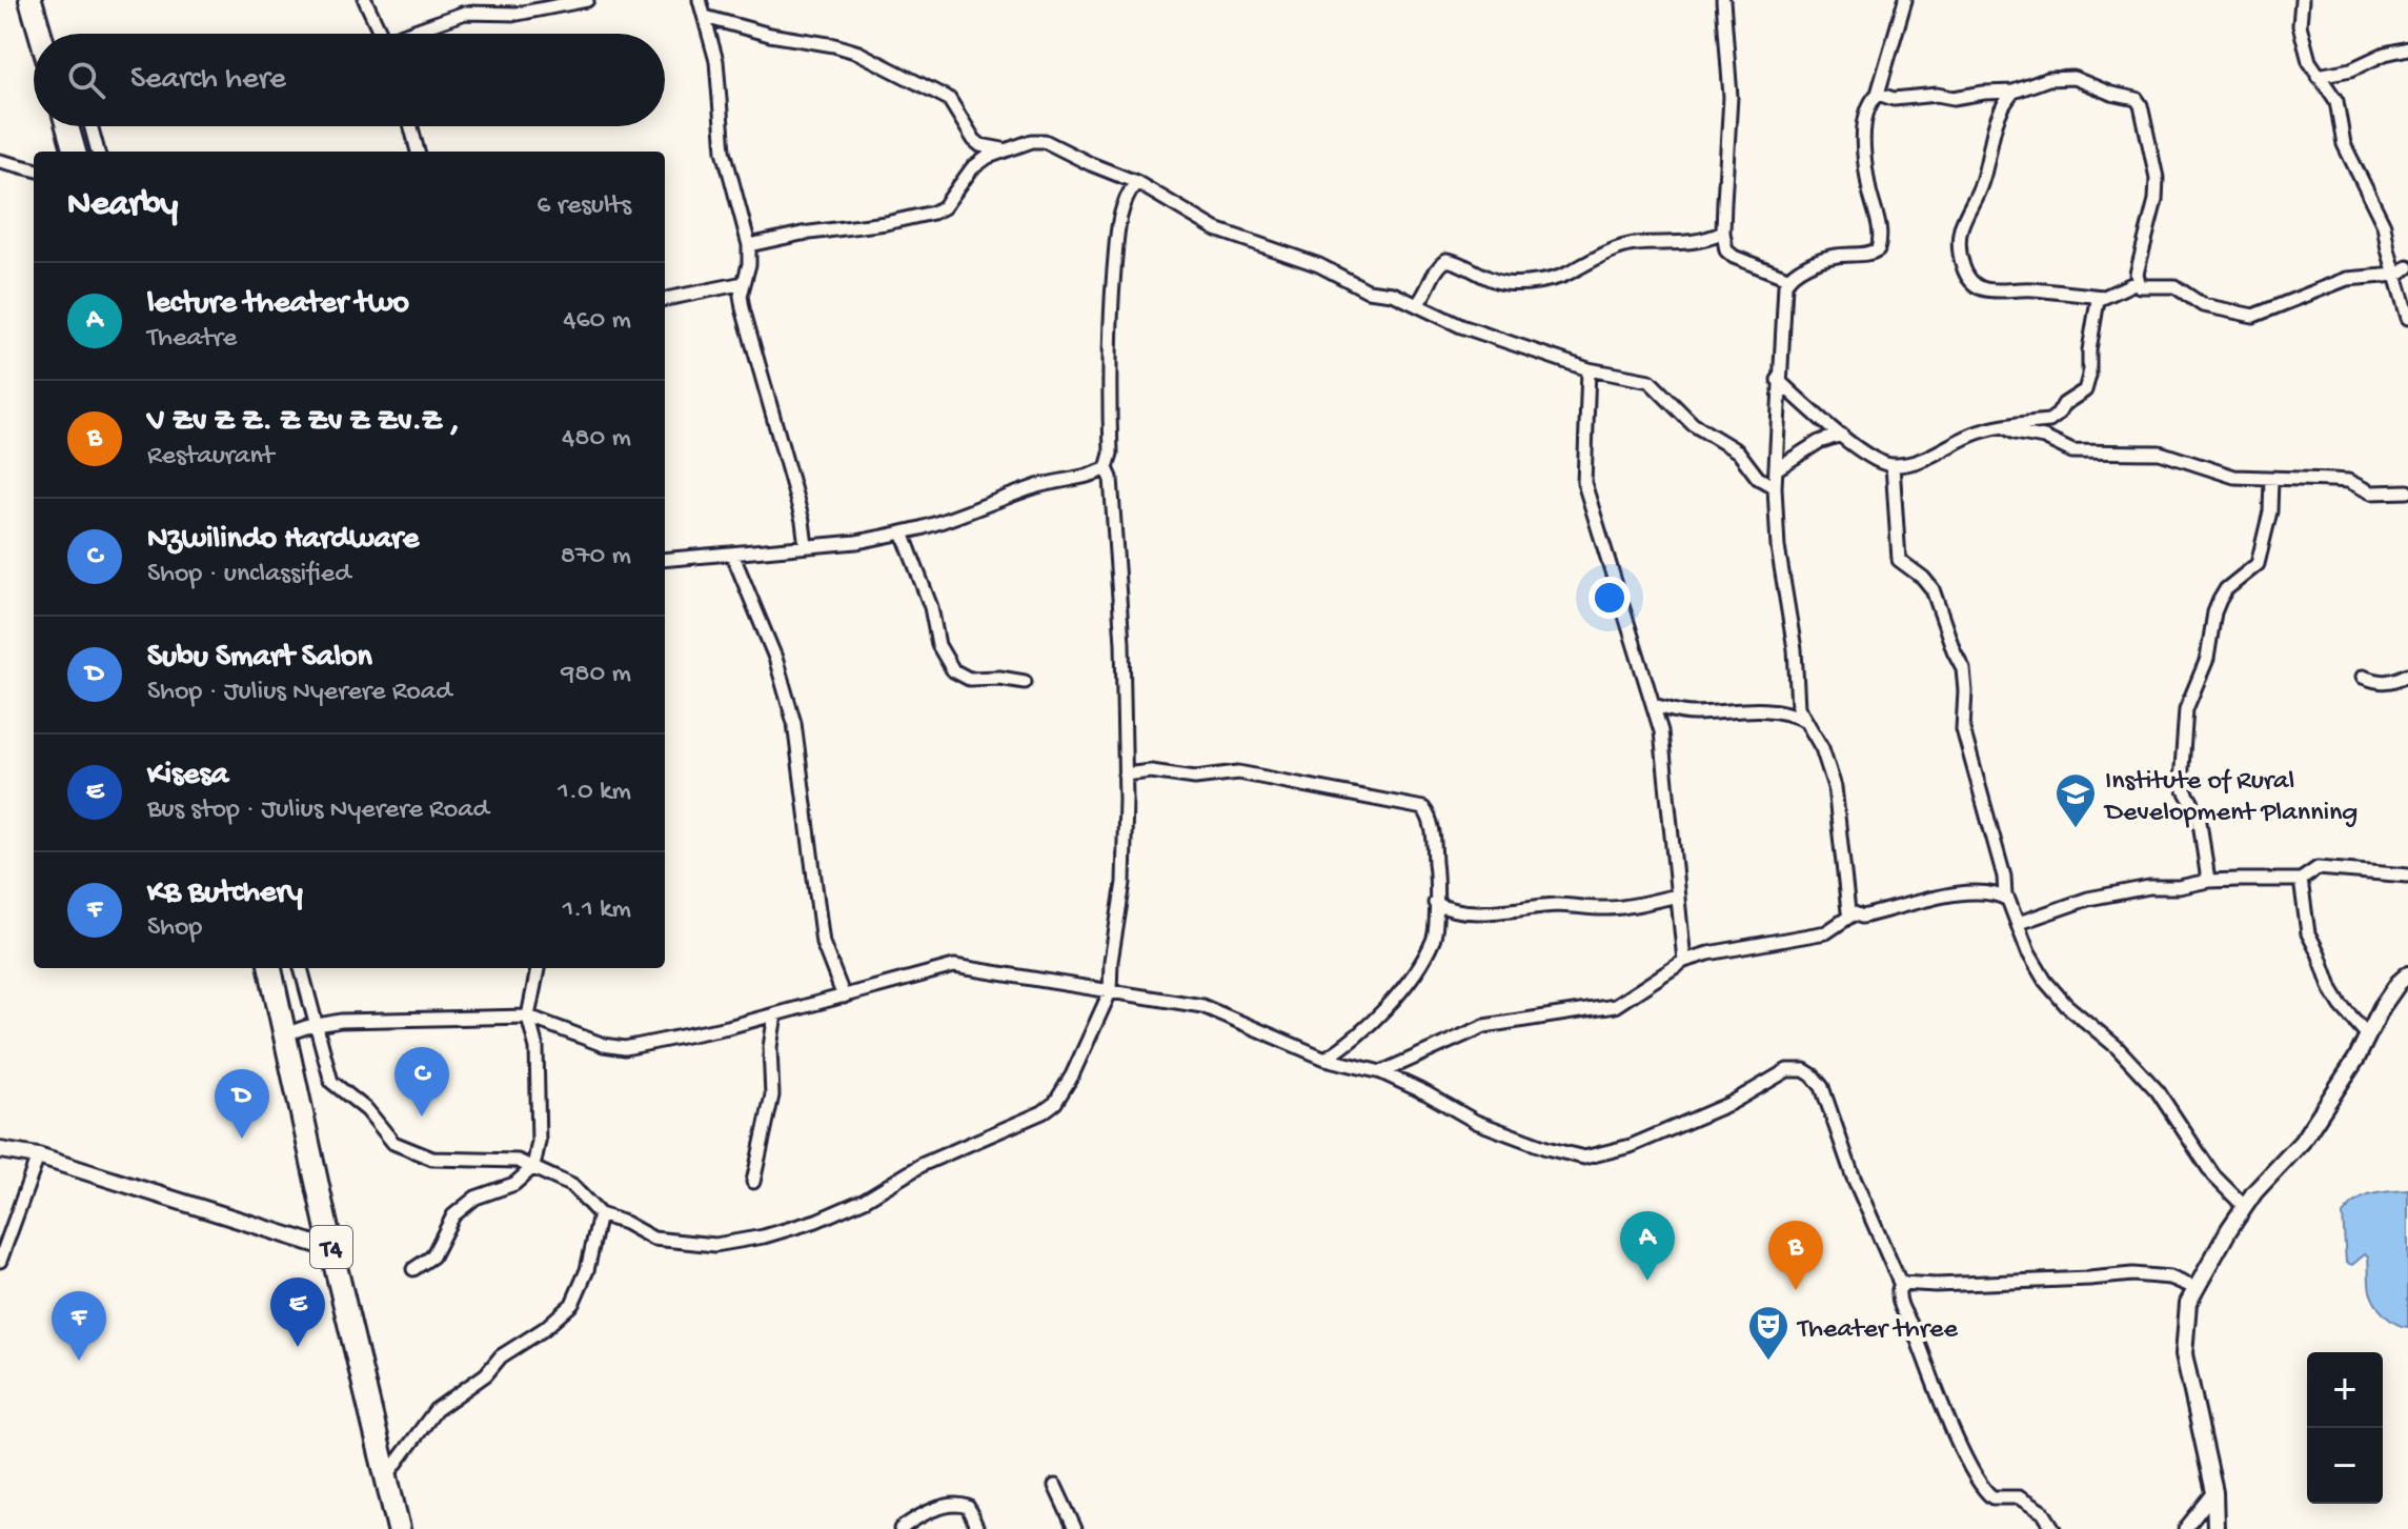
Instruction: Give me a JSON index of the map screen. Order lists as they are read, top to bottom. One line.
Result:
{"streets":{"highway":["T4"]},"places":{"school or university":["Institute of Rural Development Planning"],"theatre":["Theater three"]},"page":{"search":"Search here","heading":["Nearby","6 results"],"list":[{"mark":"A","name":"lecture theater two","note":"Theatre","value":"460 m"},{"mark":"B","name":"V Zv Z Z. Z Zv Z Zv.Z ,","note":"Restaurant","value":"480 m"},{"mark":"C","name":"Nzwilindo Hardware","note":"Shop · unclassified","value":"870 m"},{"mark":"D","name":"Subu Smart Salon","note":"Shop · Julius Nyerere Road","value":"980 m"},{"mark":"E","name":"Kisesa","note":"Bus stop · Julius Nyerere Road","value":"1.0 km"},{"mark":"F","name":"KB Butchery","note":"Shop","value":"1.1 km"}],"pins":["C","D","A","B","E","F"],"map_buttons":["+","−"]}}
